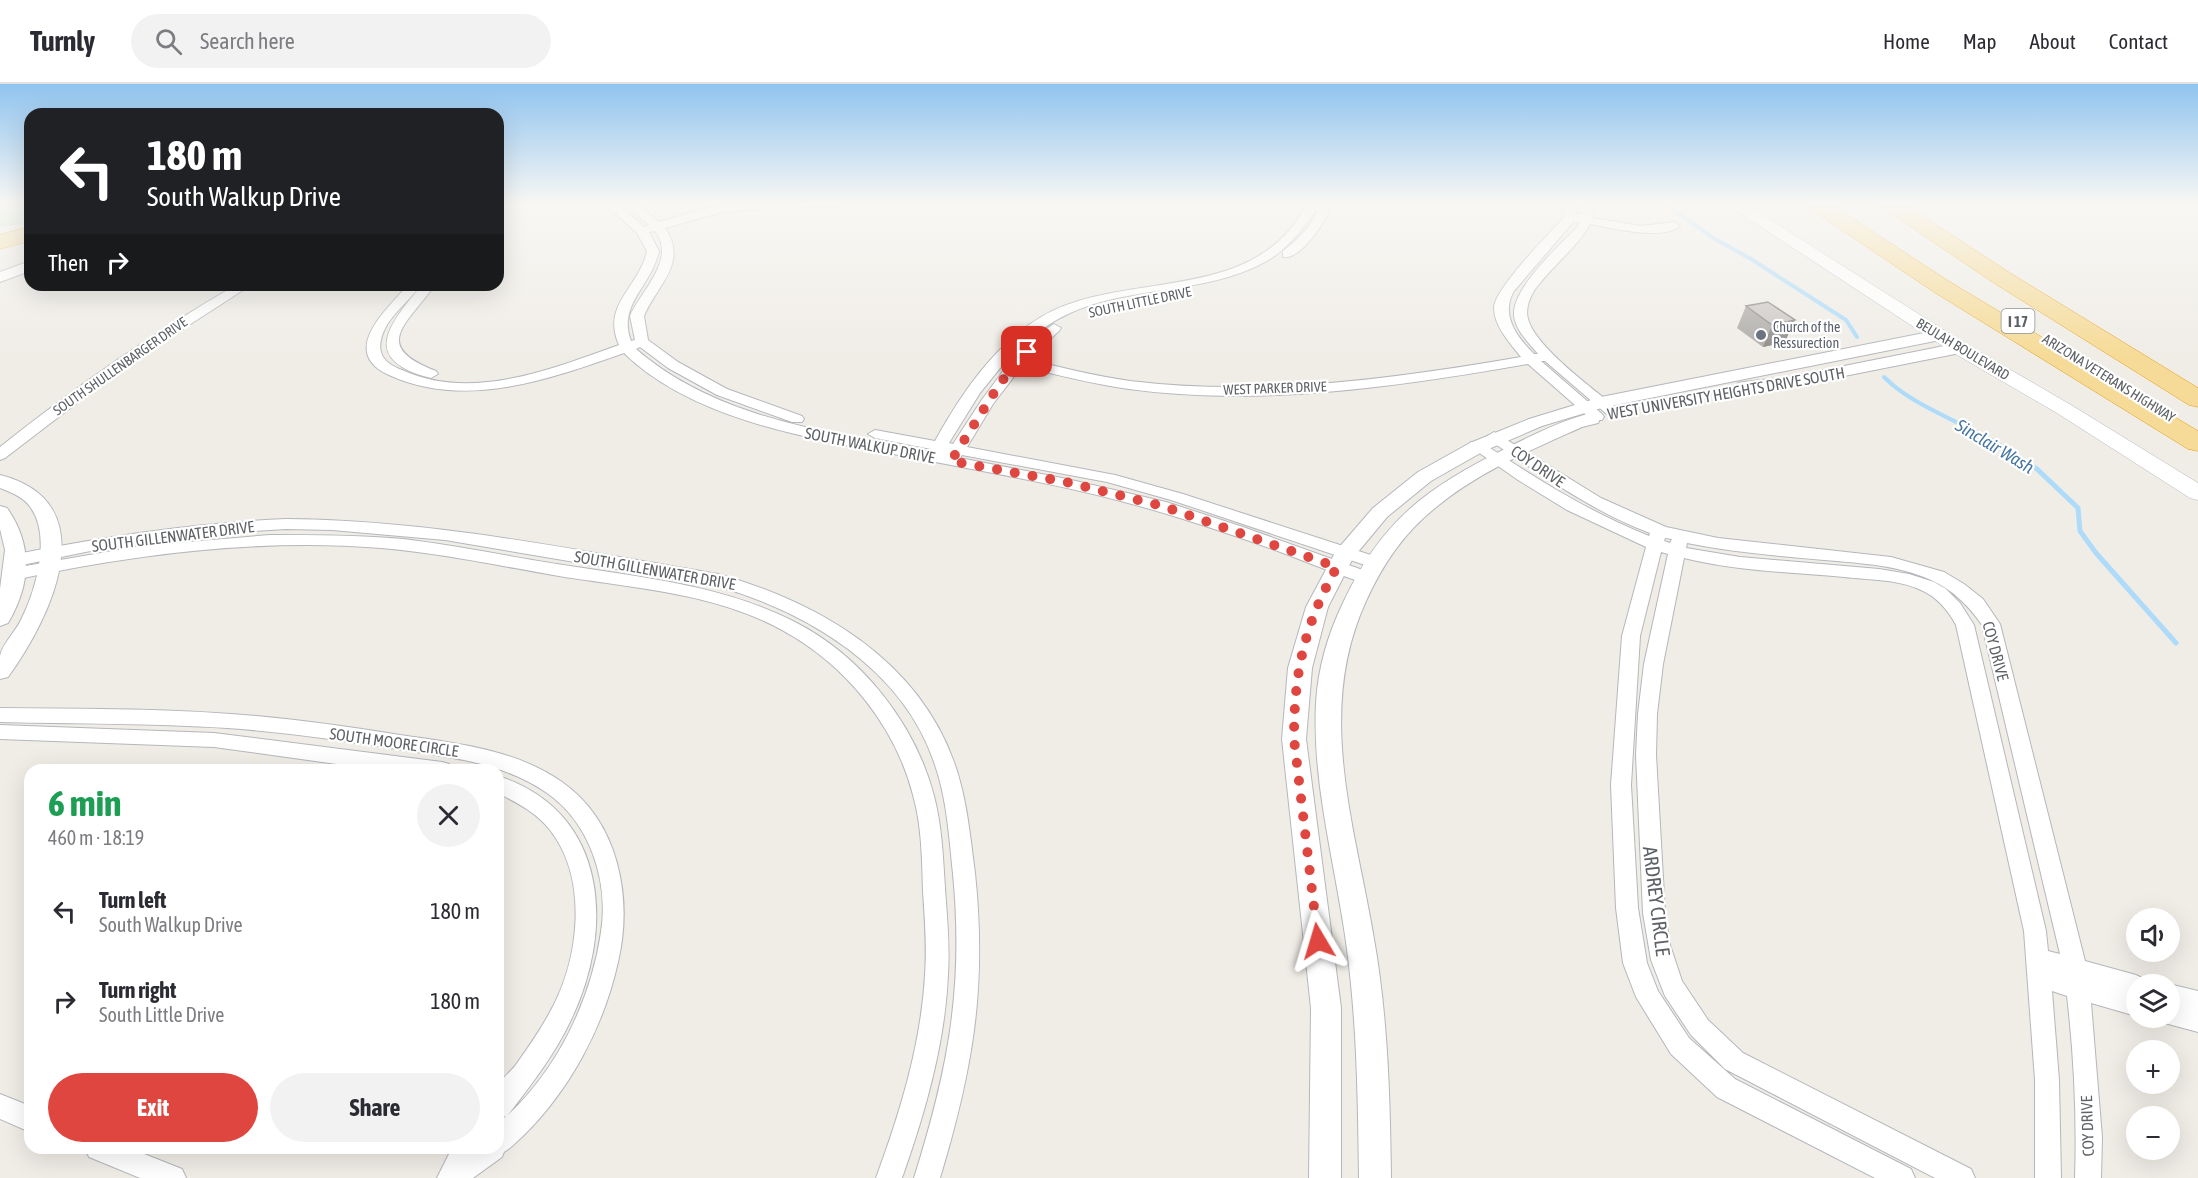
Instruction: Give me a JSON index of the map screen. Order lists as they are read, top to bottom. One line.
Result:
{"streets":{"highway":["I 17","ARIZONA VETERANS HIGHWAY"],"main road":["BEULAH BOULEVARD"],"street":["SOUTH LITTLE DRIVE","SOUTH SHULLENBARGER DRIVE","WEST PARKER DRIVE","WEST UNIVERSITY HEIGHTS DRIVE SOUTH","SOUTH WALKUP DRIVE","COY DRIVE","SOUTH GILLENWATER DRIVE","SOUTH MOORE CIRCLE","ARDREY CIRCLE"]},"crossings":[["SOUTH LITTLE DRIVE","WEST PARKER DRIVE"],["SOUTH LITTLE DRIVE","SOUTH WALKUP DRIVE"],["BEULAH BOULEVARD","WEST UNIVERSITY HEIGHTS DRIVE SOUTH"],["WEST UNIVERSITY HEIGHTS DRIVE SOUTH","SOUTH WALKUP DRIVE"],["WEST UNIVERSITY HEIGHTS DRIVE SOUTH","COY DRIVE"],["COY DRIVE","ARDREY CIRCLE"]],"water":["Sinclair Wash"],"places":["Church of the Ressurection"],"page":{"header":"Turnly","search":"Search here","nav":["Home","Map","About","Contact"],"turn":["180 m","South Walkup Drive"],"then":"Then","heading":["6 min","460 m · 18:19"],"list":[{"name":"Turn left","note":"South Walkup Drive","value":"180 m"},{"name":"Turn right","note":"South Little Drive","value":"180 m"}],"map_buttons":["+","−"],"buttons":["Exit","Share"]}}
